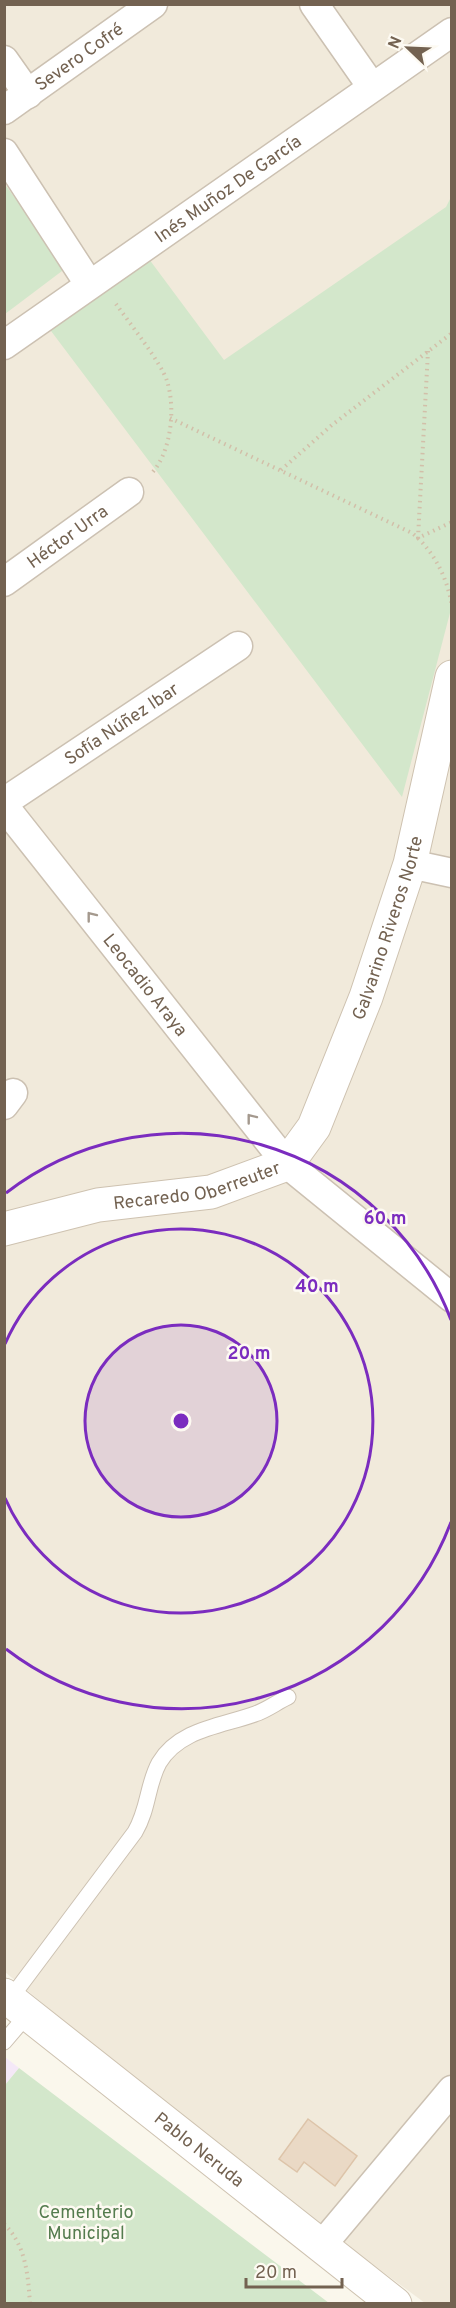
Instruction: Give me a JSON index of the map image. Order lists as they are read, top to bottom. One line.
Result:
{"streets":{"street":["Severo Cofré","Inés Muñoz De García","Héctor Urra","Sofía Núñez Ibar","Galvarino Riveros Norte","Leocadio Araya","Recaredo Oberreuter","Pablo Neruda"]},"crossings":[["Sofía Núñez Ibar","Leocadio Araya"],["Galvarino Riveros Norte","Leocadio Araya"],["Galvarino Riveros Norte","Recaredo Oberreuter"],["Leocadio Araya","Recaredo Oberreuter"]],"one_way":["Leocadio Araya"],"parks":["Cementerio Municipal"],"scale_bar":"20 m","north":"top left","rings":["60 m","40 m","20 m"]}
